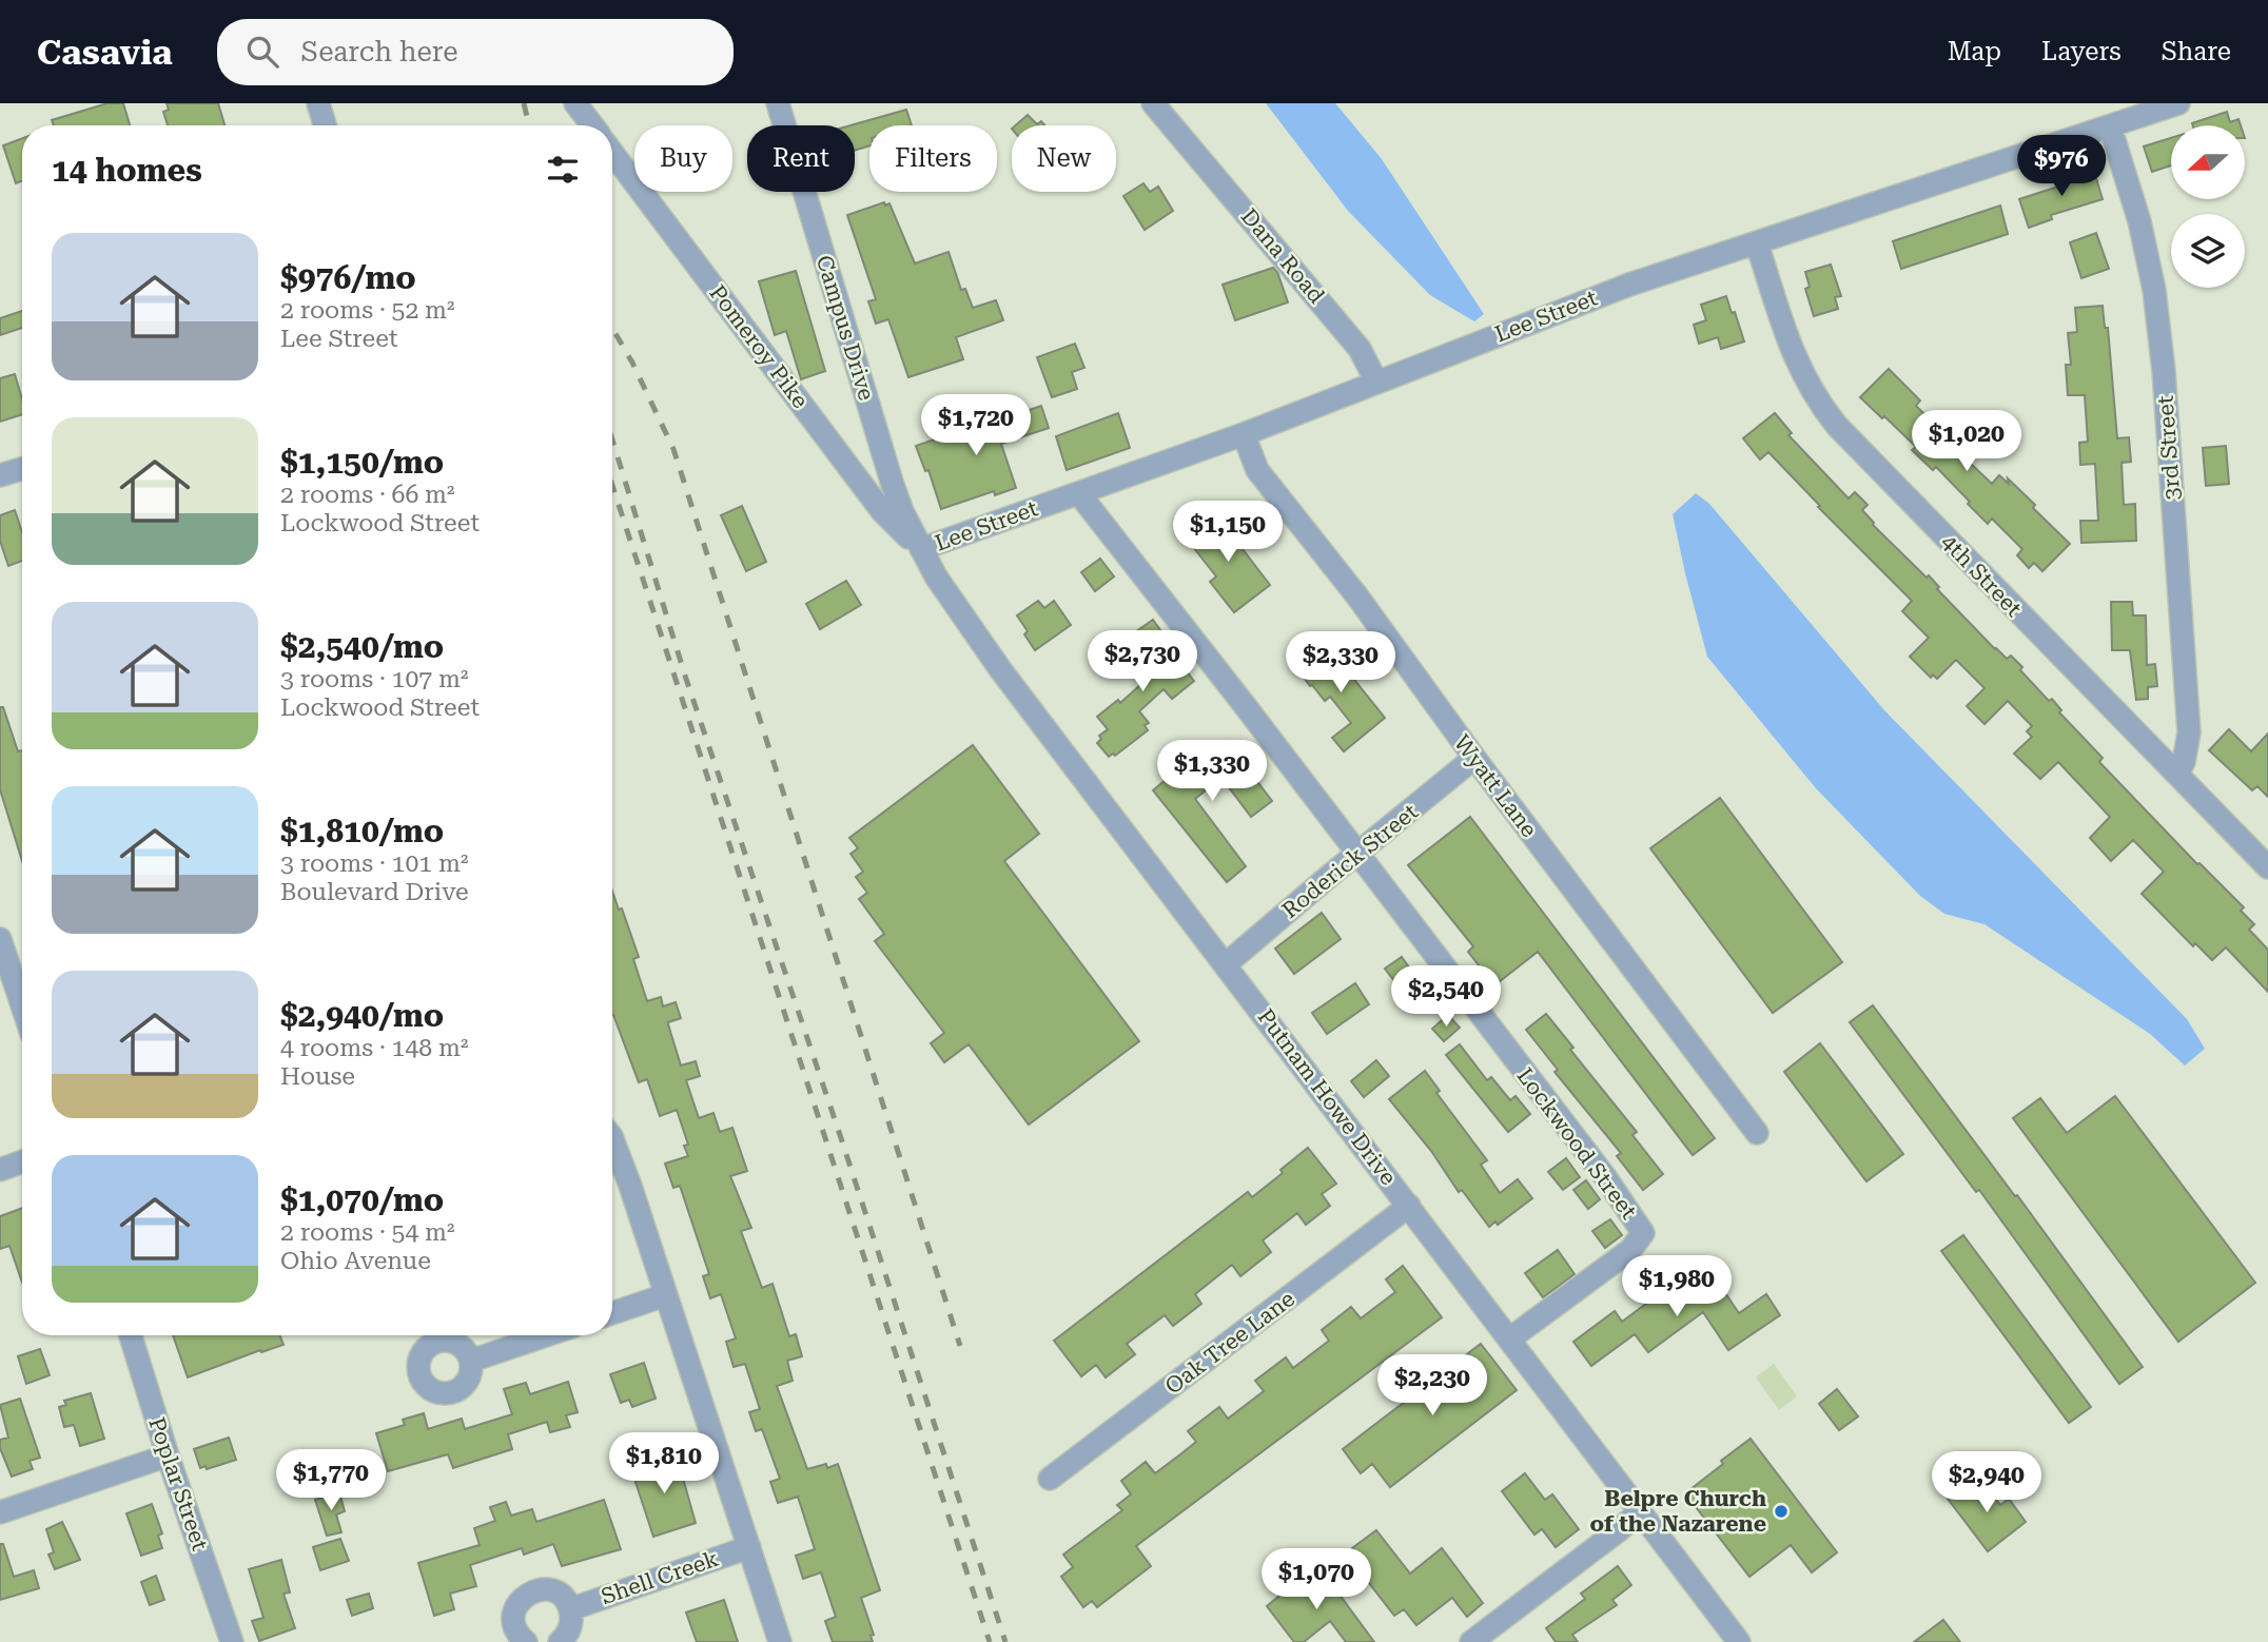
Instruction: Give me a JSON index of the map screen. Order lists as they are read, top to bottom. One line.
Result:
{"streets":{"street":["Dana Road","Lee Street","Campus Drive","Pomeroy Pike","3rd Street","4th Street","Wyatt Lane","Roderick Street","Putnam Howe Drive","Lockwood Street","Oak Tree Lane","Poplar Street","Shell Creek"]},"crossings":[["Dana Road","Lee Street"],["Lee Street","Campus Drive"],["Lee Street","Pomeroy Pike"],["Lee Street","3rd Street"],["Lee Street","4th Street"],["Lee Street","Wyatt Lane"],["Lee Street","Putnam Howe Drive"],["Lee Street","Lockwood Street"],["Campus Drive","Pomeroy Pike"],["Campus Drive","Putnam Howe Drive"],["Pomeroy Pike","Putnam Howe Drive"],["3rd Street","4th Street"],["Wyatt Lane","Roderick Street"],["Roderick Street","Putnam Howe Drive"],["Roderick Street","Lockwood Street"],["Putnam Howe Drive","Lockwood Street"],["Putnam Howe Drive","Oak Tree Lane"]],"places":["Belpre Church of the Nazarene"],"north":"left","page":{"header":"Casavia","search":"Search here","nav":["Map","Layers","Share"],"chip":["Buy","Rent","Filters","New"],"heading":"14 homes","price":["$976","$1,720","$1,020","$1,150","$2,730","$2,330","$1,330","$2,540","$1,980","$2,230","$1,810","$1,770","$2,940","$1,070"],"list":[{"name":"$976/mo","note":"2 rooms · 52 m² · Lee Street"},{"name":"$1,150/mo","note":"2 rooms · 66 m² · Lockwood Street"},{"name":"$2,540/mo","note":"3 rooms · 107 m² · Lockwood Street"},{"name":"$1,810/mo","note":"3 rooms · 101 m² · Boulevard Drive"},{"name":"$2,940/mo","note":"4 rooms · 148 m² · House"},{"name":"$1,070/mo","note":"2 rooms · 54 m² · Ohio Avenue"}]}}
